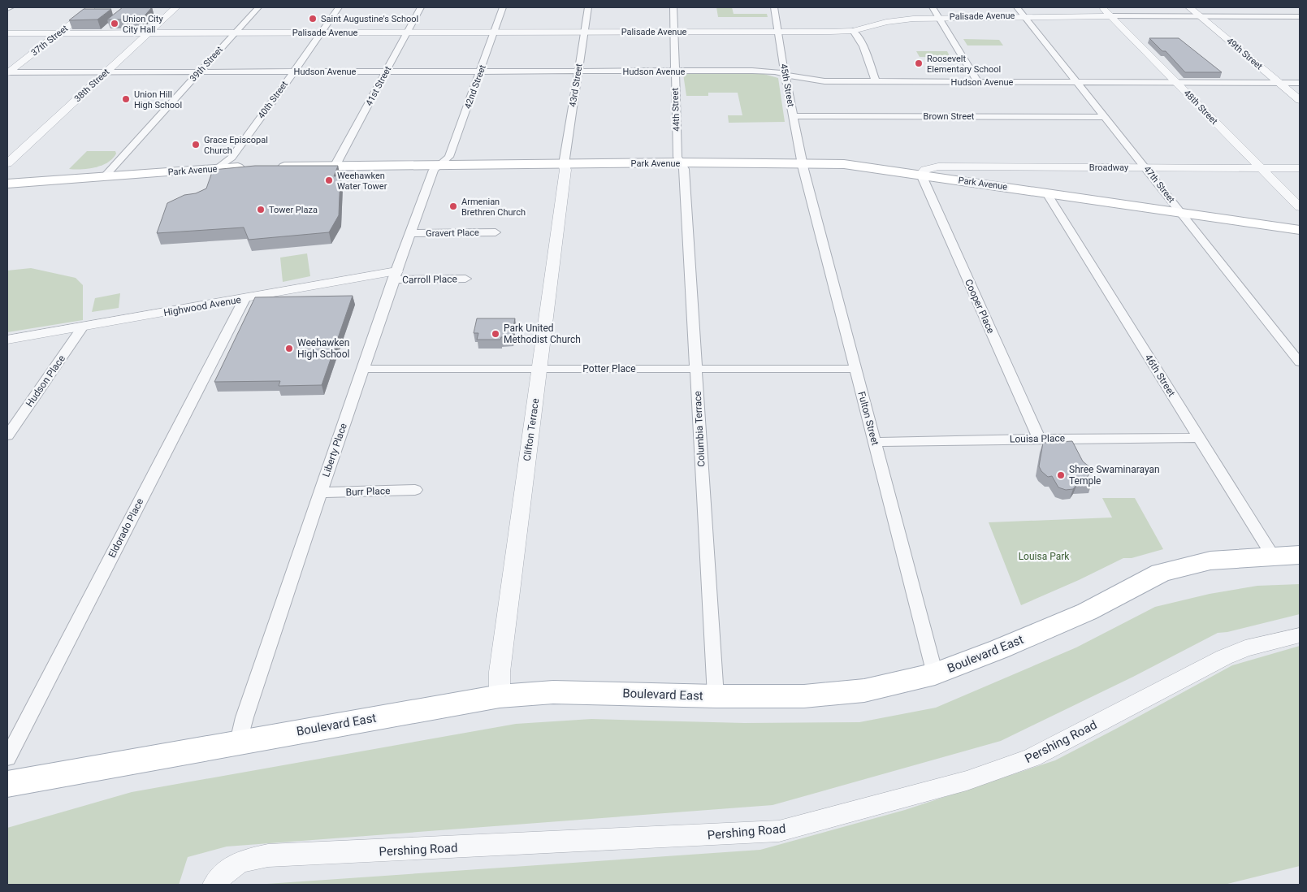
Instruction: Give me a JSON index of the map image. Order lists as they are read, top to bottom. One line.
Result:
{"streets":{"main road":["Park Avenue","Boulevard East"],"street":["Palisade Avenue","37th Street","49th Street","39th Street","Hudson Avenue","38th Street","43rd Street","45th Street","41st Street","42nd Street","40th Street","48th Street","44th Street","Brown Street","Broadway","47th Street","Gravert Place","Carroll Place","Highwood Avenue","Cooper Place","Potter Place","46th Street","Hudson Place","Fulton Street","Columbia Terrace","Clifton Terrace","Louisa Place","Liberty Place","Burr Place","Eldorado Place","Pershing Road"]},"crossings":[["Palisade Avenue","37th Street"],["Palisade Avenue","49th Street"],["Palisade Avenue","39th Street"],["Palisade Avenue","38th Street"],["Palisade Avenue","43rd Street"],["Palisade Avenue","45th Street"],["Palisade Avenue","41st Street"],["Palisade Avenue","42nd Street"],["Palisade Avenue","40th Street"],["Palisade Avenue","48th Street"],["Palisade Avenue","44th Street"],["Palisade Avenue","47th Street"],["37th Street","Hudson Avenue"],["49th Street","Hudson Avenue"],["39th Street","Hudson Avenue"],["39th Street","Park Avenue"],["Hudson Avenue","38th Street"],["Hudson Avenue","43rd Street"],["Hudson Avenue","45th Street"],["Hudson Avenue","41st Street"],["Hudson Avenue","42nd Street"],["Hudson Avenue","40th Street"],["Hudson Avenue","48th Street"],["Hudson Avenue","44th Street"],["Hudson Avenue","47th Street"],["43rd Street","Park Avenue"],["43rd Street","Clifton Terrace"],["45th Street","Brown Street"],["45th Street","Park Avenue"],["45th Street","Fulton Street"],["41st Street","Park Avenue"],["42nd Street","Park Avenue"],["42nd Street","Liberty Place"],["40th Street","Park Avenue"],["48th Street","Broadway"],["44th Street","Park Avenue"],["44th Street","Columbia Terrace"],["Brown Street","47th Street"],["Park Avenue","Broadway"],["Park Avenue","47th Street"],["Park Avenue","Cooper Place"],["Park Avenue","46th Street"],["Park Avenue","Fulton Street"],["Park Avenue","Columbia Terrace"],["Park Avenue","Clifton Terrace"],["Park Avenue","Liberty Place"],["Broadway","47th Street"],["Broadway","Cooper Place"],["Gravert Place","Liberty Place"],["Carroll Place","Highwood Avenue"],["Carroll Place","Liberty Place"],["Highwood Avenue","Hudson Place"],["Highwood Avenue","Liberty Place"],["Highwood Avenue","Eldorado Place"],["Cooper Place","Louisa Place"],["Potter Place","Fulton Street"],["Potter Place","Columbia Terrace"],["Potter Place","Clifton Terrace"],["Potter Place","Liberty Place"],["46th Street","Louisa Place"],["46th Street","Boulevard East"],["Fulton Street","Louisa Place"],["Fulton Street","Boulevard East"],["Columbia Terrace","Boulevard East"],["Clifton Terrace","Boulevard East"],["Liberty Place","Burr Place"],["Liberty Place","Boulevard East"]],"parks":["Louisa Park"],"places":["Saint Augustine's School","Union City City Hall","Roosevelt Elementary School","Union Hill High School","Grace Episcopal Church","Weehawken Water Tower","Armenian Brethren Church","Tower Plaza","Park United Methodist Church","Weehawken High School","Shree Swaminarayan Temple"]}
